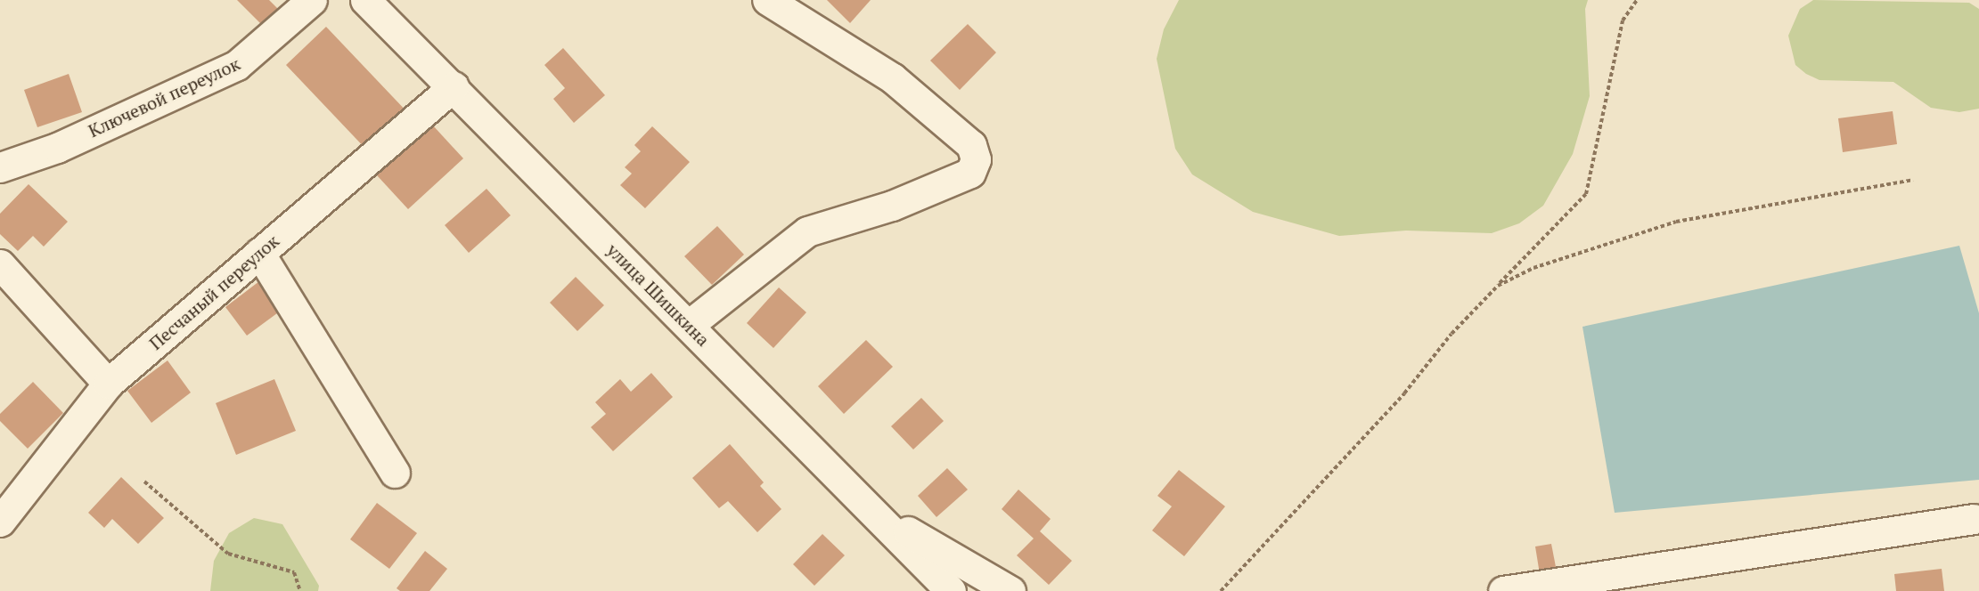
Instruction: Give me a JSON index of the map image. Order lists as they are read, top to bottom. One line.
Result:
{"streets":{"street":["Ключевой переулок","Песчаный переулок","улица Шишкина"]},"crossings":[["Песчаный переулок","улица Шишкина"]]}
